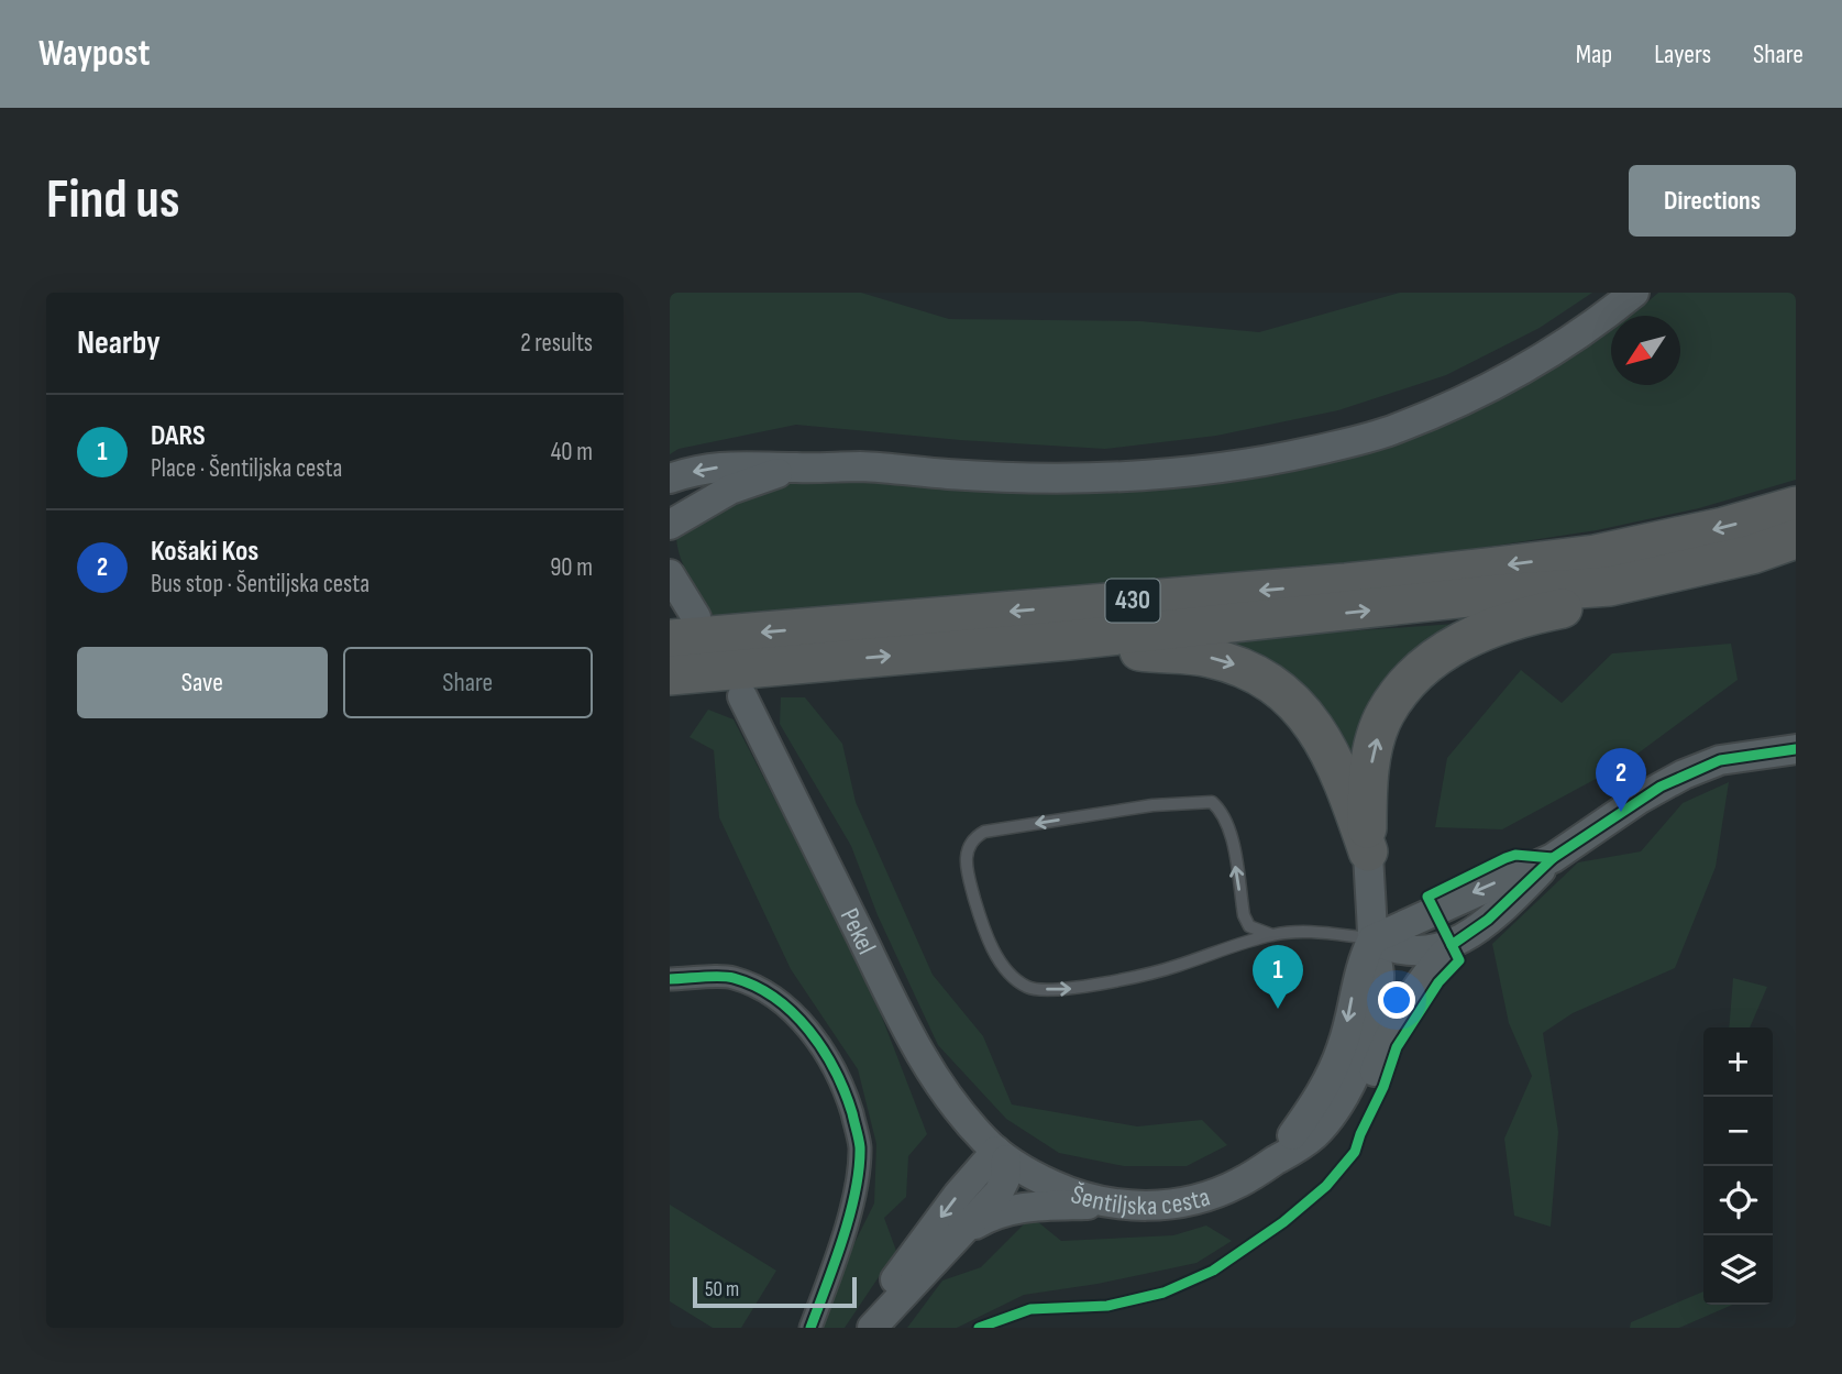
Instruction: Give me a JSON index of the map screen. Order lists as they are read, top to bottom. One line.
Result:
{"streets":{"highway":["430"],"main road":["Pekel","Šentiljska cesta"]},"crossings":[["Pekel","Šentiljska cesta"]],"scale_bar":"50 m","north":"bottom left","page":{"header":"Waypost","nav":["Map","Layers","Share"],"buttons":["Directions",["Save","Share"]],"title":"Find us","heading":["Nearby","2 results"],"list":[{"mark":"1","name":"DARS","note":"Place · Šentiljska cesta","value":"40 m"},{"mark":"2","name":"Košaki Kos","note":"Bus stop · Šentiljska cesta","value":"90 m"}],"pins":["2","1"],"map_buttons":["+","−"],"scale":"50 m"}}
